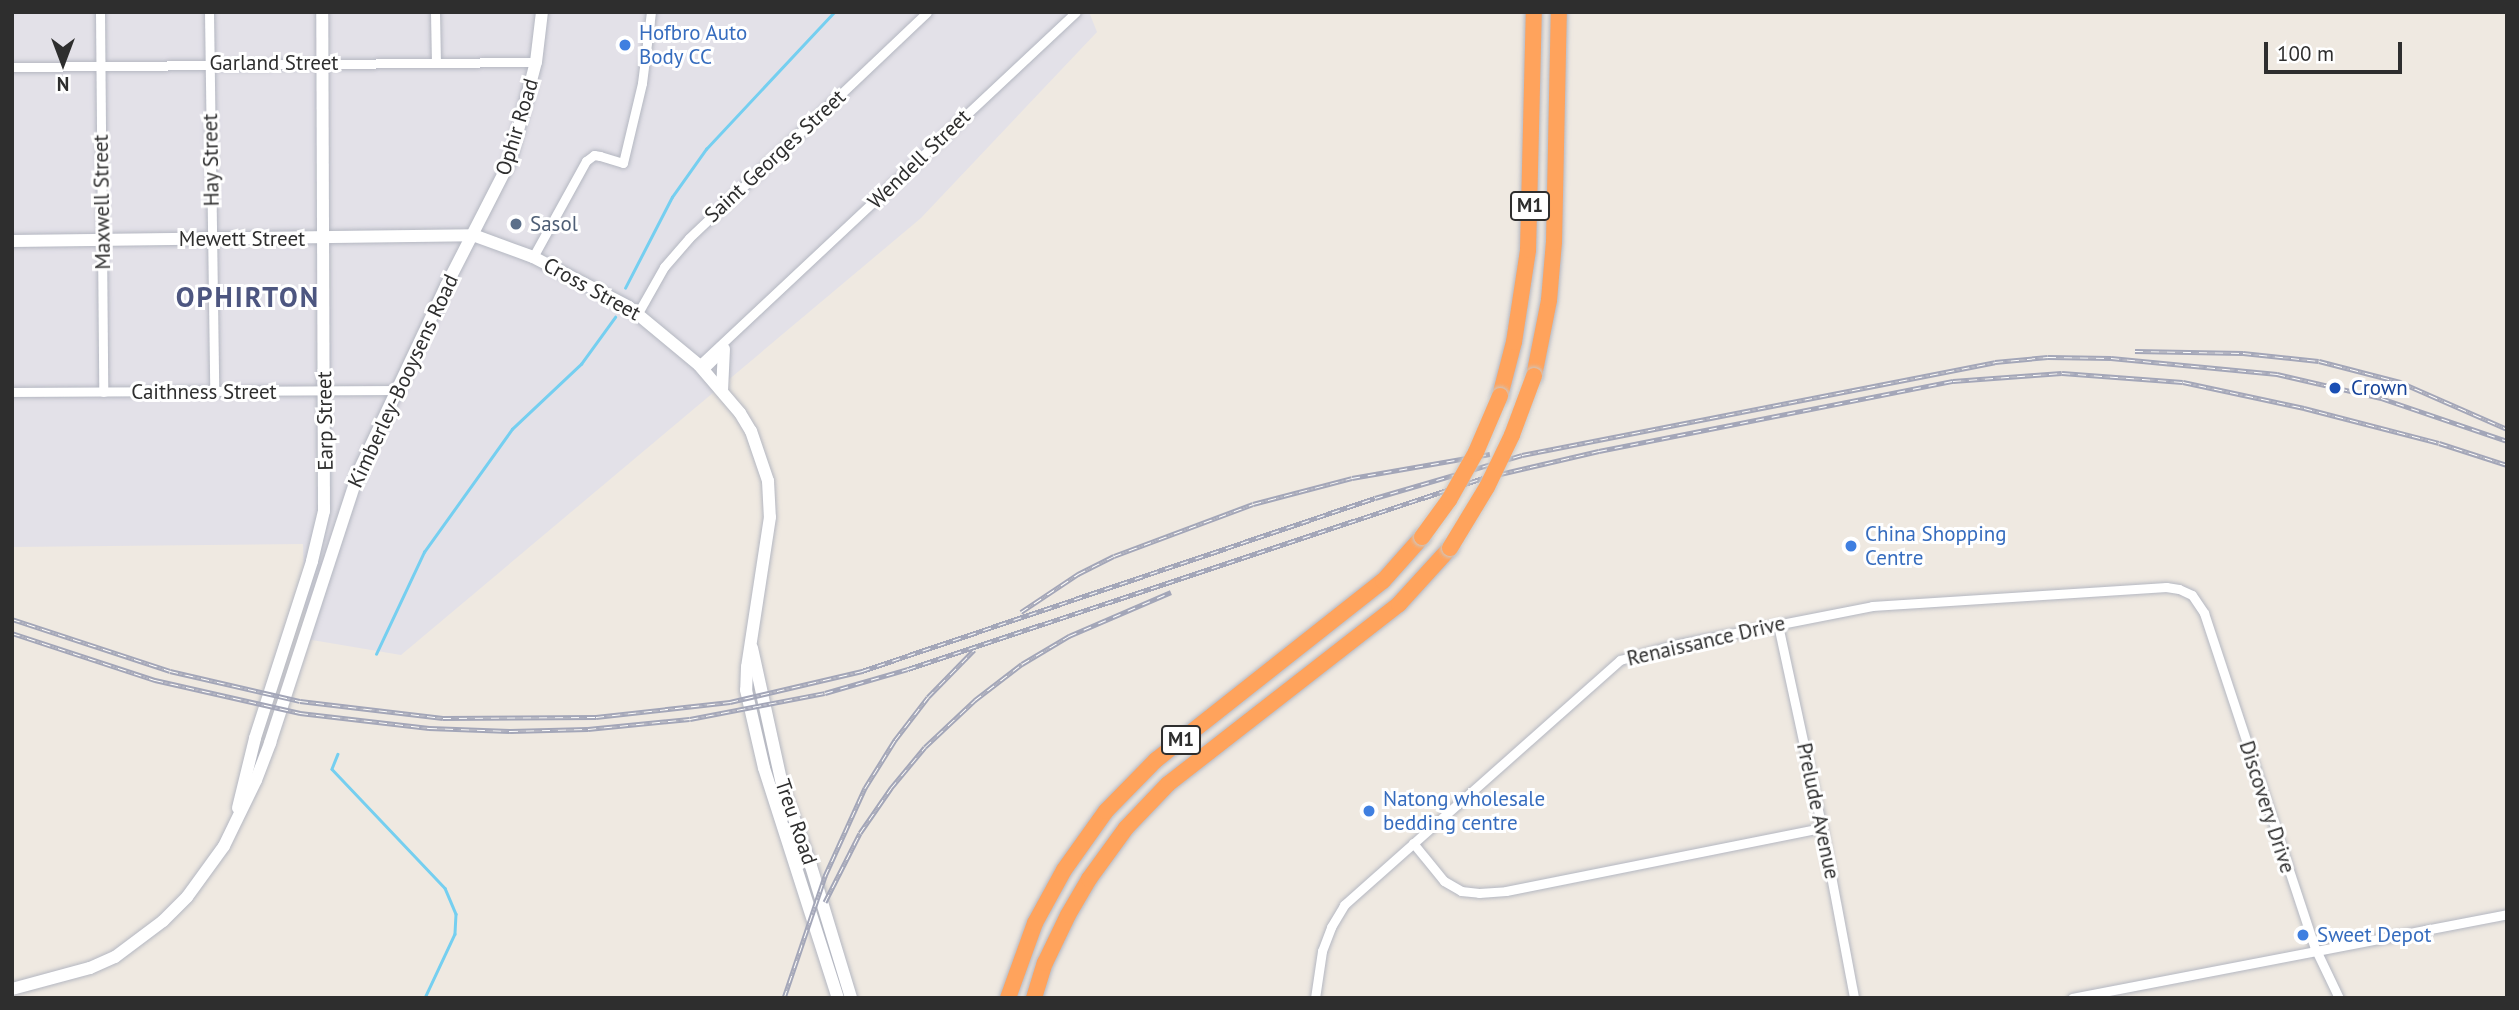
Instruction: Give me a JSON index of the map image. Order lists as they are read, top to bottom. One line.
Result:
{"streets":{"highway":["M1"],"street":["Garland Street","Ophir Road","Saint Georges Street","Wendell Street","Hay Street","Maxwell Street","Mewett Street","Cross Street","Kimberley-Booysens Road","Caithness Street","Earp Street","Renaissance Drive","Discovery Drive","Prelude Avenue","Treu Road"]},"crossings":[["Garland Street","Ophir Road"],["Garland Street","Hay Street"],["Garland Street","Maxwell Street"],["Garland Street","Earp Street"],["Ophir Road","Mewett Street"],["Ophir Road","Cross Street"],["Ophir Road","Kimberley-Booysens Road"],["Saint Georges Street","Cross Street"],["Wendell Street","Cross Street"],["Wendell Street","Treu Road"],["Hay Street","Mewett Street"],["Hay Street","Caithness Street"],["Maxwell Street","Mewett Street"],["Maxwell Street","Caithness Street"],["Mewett Street","Cross Street"],["Mewett Street","Kimberley-Booysens Road"],["Mewett Street","Earp Street"],["Cross Street","Kimberley-Booysens Road"],["Cross Street","Treu Road"],["Kimberley-Booysens Road","Caithness Street"],["Kimberley-Booysens Road","Earp Street"],["Caithness Street","Earp Street"],["Renaissance Drive","Discovery Drive"],["Renaissance Drive","Prelude Avenue"]],"districts":["OPHIRTON"],"places":["Hofbro Auto Body CC","Sasol","Crown","China Shopping Centre","Natong wholesale bedding centre","Sweet Depot"],"scale_bar":"100 m","north":"bottom"}
